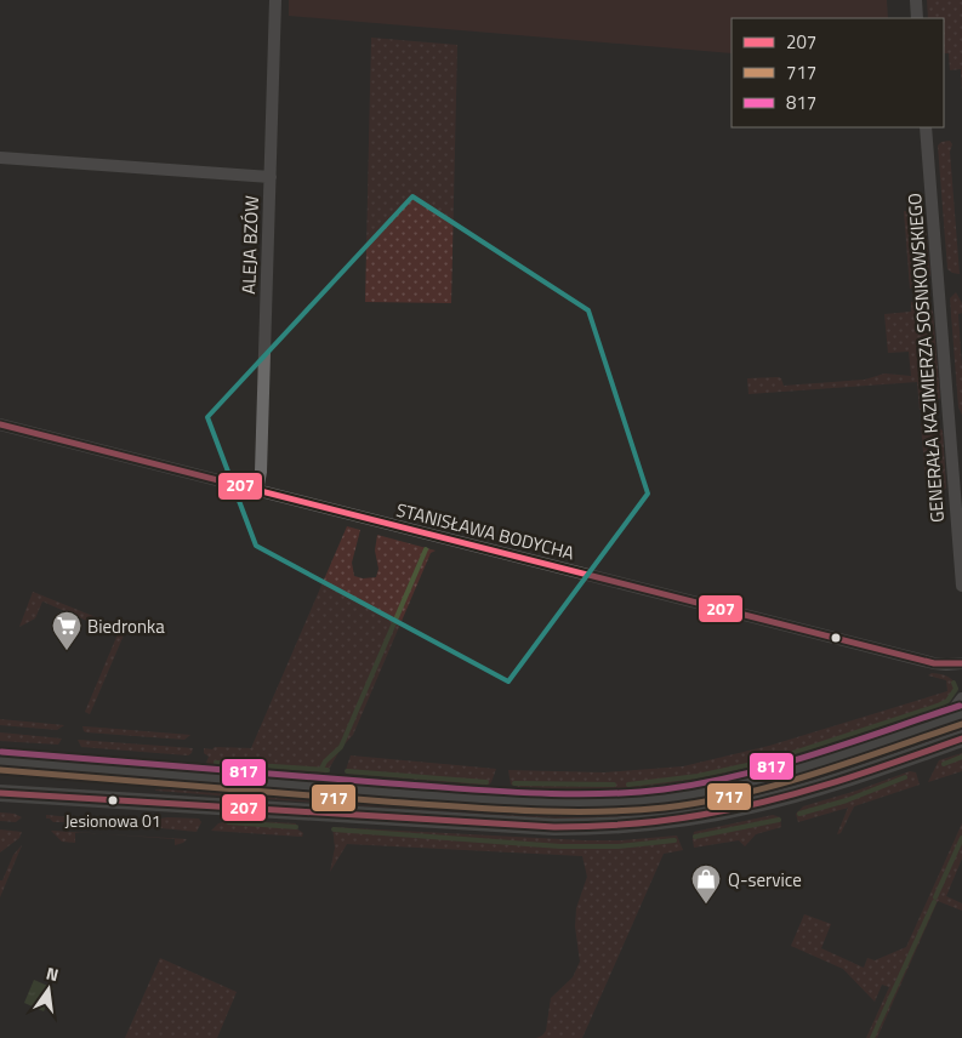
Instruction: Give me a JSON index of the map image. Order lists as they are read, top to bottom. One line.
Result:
{"streets":{"street":["ALEJA BZÓW","GENERAŁA KAZIMIERZA SOSNKOWSKIEGO","STANISŁAWA BODYCHA"]},"crossings":[["ALEJA BZÓW","STANISŁAWA BODYCHA"]],"places":{"supermarket":["Biedronka"],"other":["Jesionowa 01"],"shop":["Q-service"]},"lines":["transit line 207","transit line 817","transit line 717"],"legend":["207","717","817"],"north":"top"}
